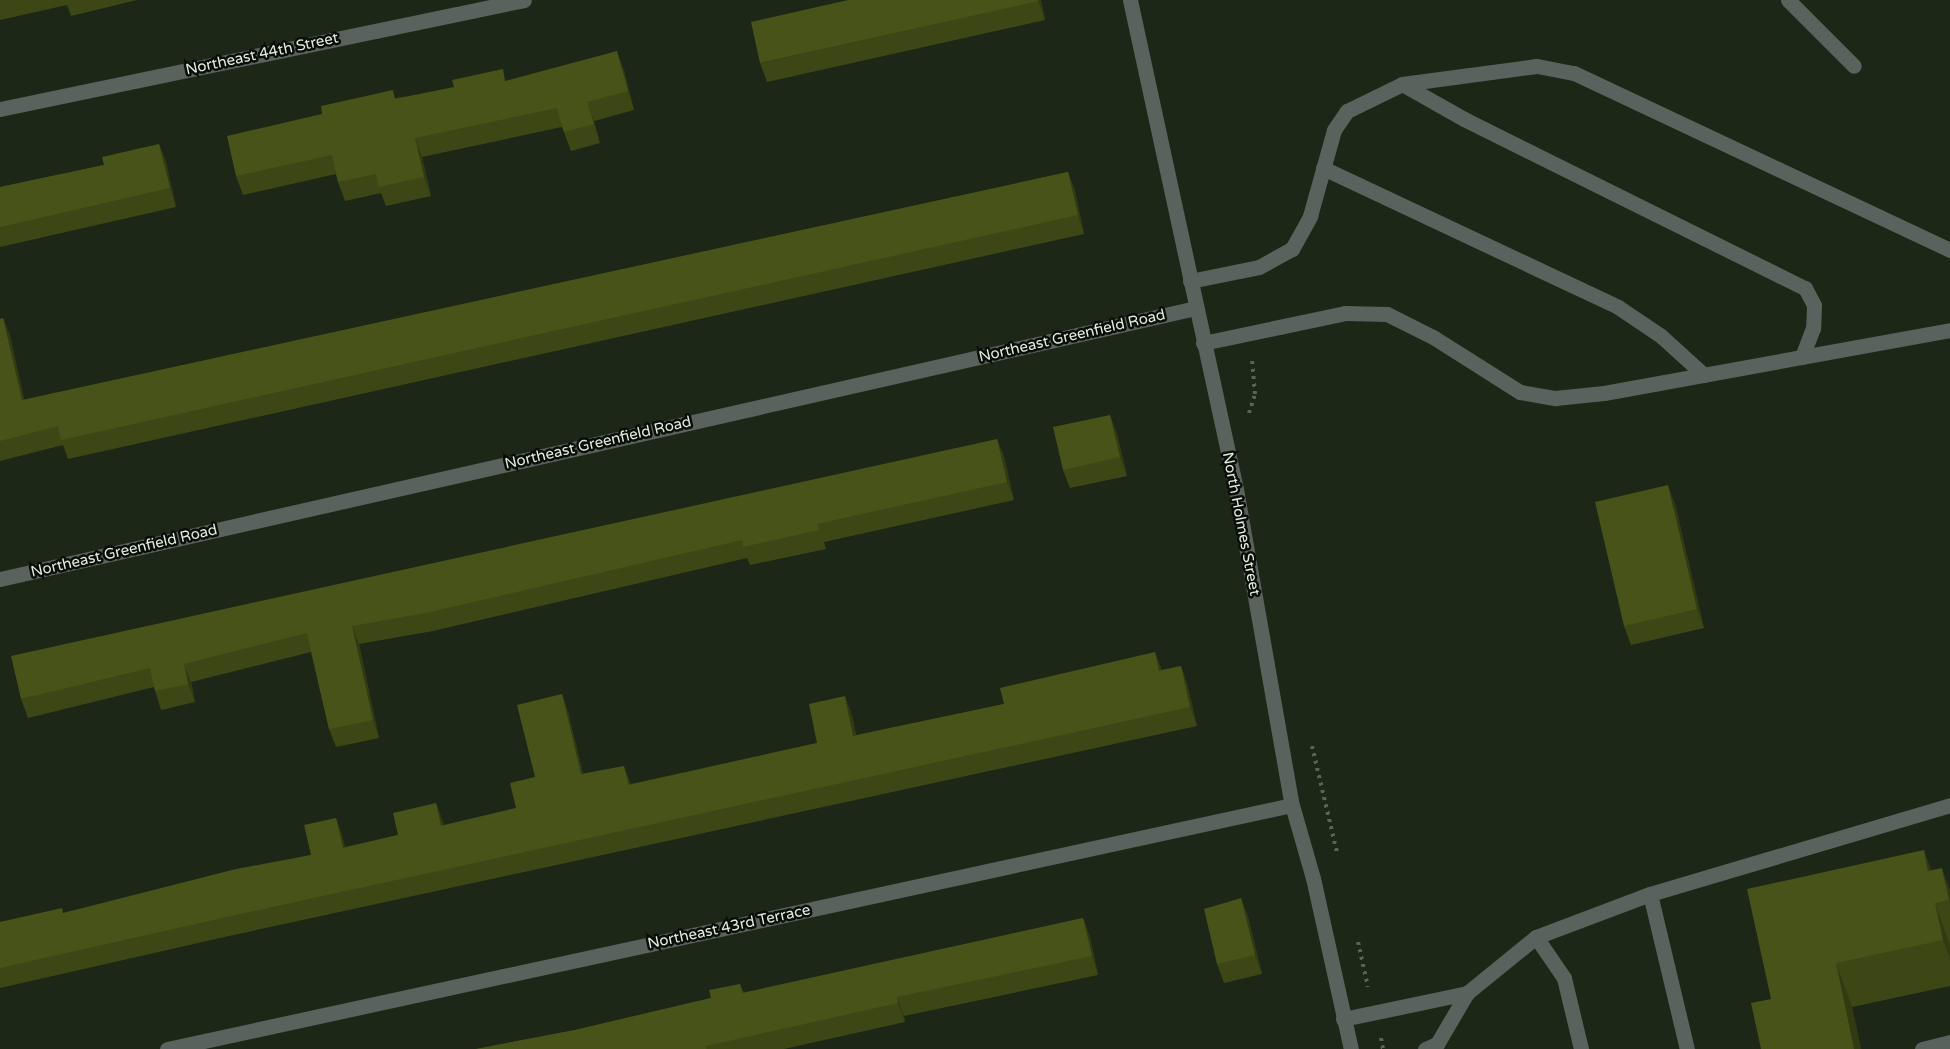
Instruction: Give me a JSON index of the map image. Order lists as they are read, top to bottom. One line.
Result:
{"streets":{"street":["Northeast 44th Street","Northeast Greenfield Road","North Holmes Street","Northeast 43rd Terrace"]},"crossings":[["Northeast Greenfield Road","North Holmes Street"],["North Holmes Street","Northeast 43rd Terrace"]]}
